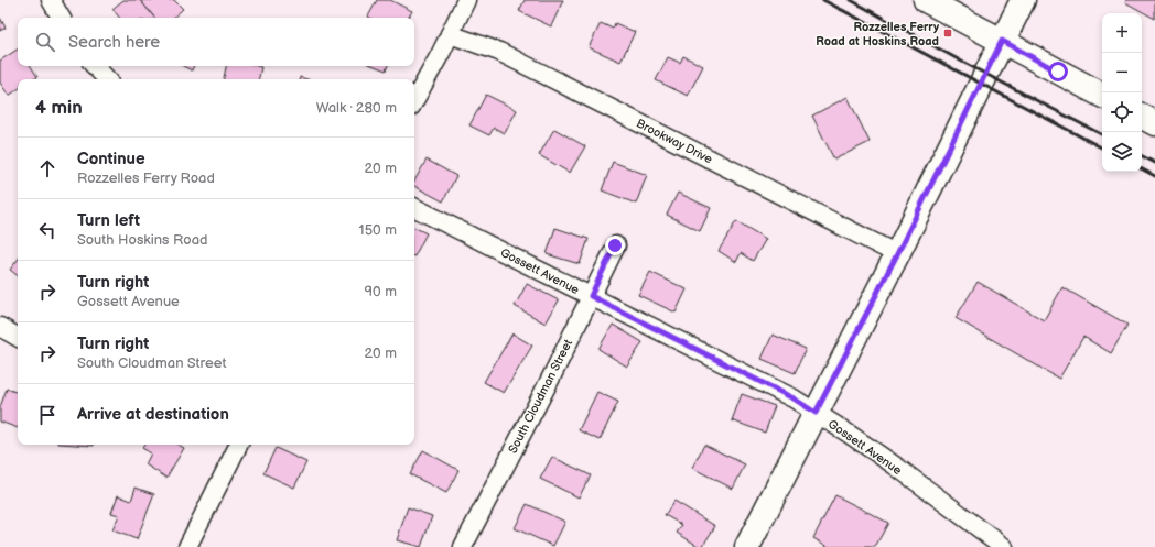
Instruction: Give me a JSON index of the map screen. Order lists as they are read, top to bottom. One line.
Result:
{"streets":{"street":["Brookway Drive","Gossett Avenue","South Cloudman Street"]},"crossings":[["Gossett Avenue","South Cloudman Street"]],"places":{"transit":["Rozzelles Ferry Road at Hoskins Road"]},"page":{"map_buttons":["+","−"],"search":"Search here","heading":["4 min","Walk · 280 m"],"list":[["Continue","Rozzelles Ferry Road","20 m"],["Turn left","South Hoskins Road","150 m"],["Turn right","Gossett Avenue","90 m"],["Turn right","South Cloudman Street","20 m"],"Arrive at destination"]}}
